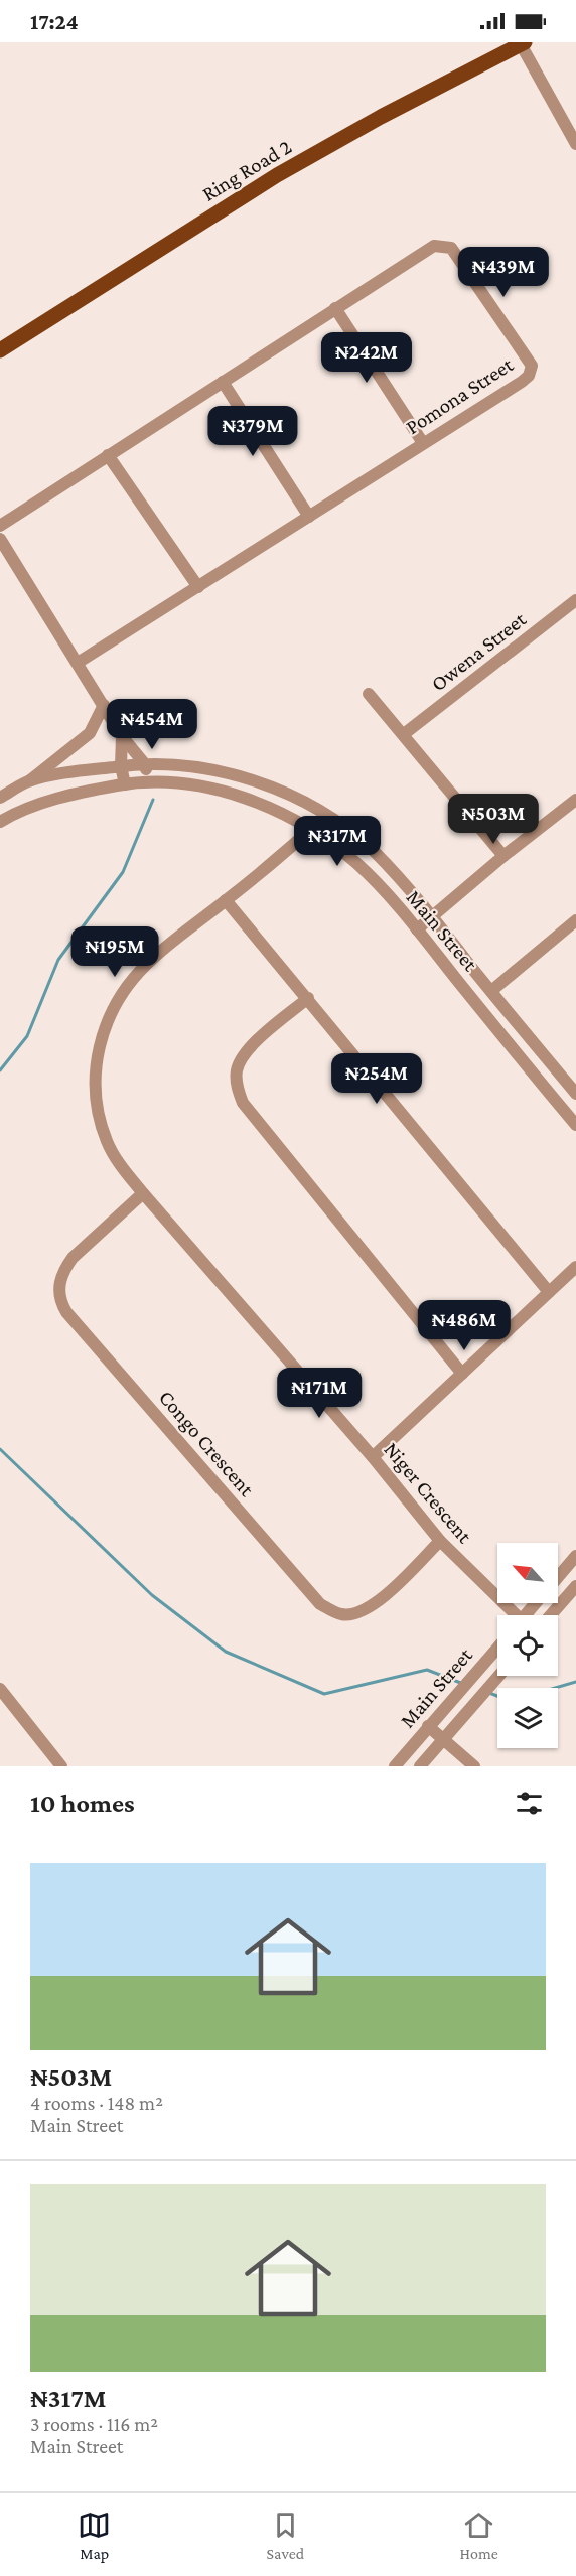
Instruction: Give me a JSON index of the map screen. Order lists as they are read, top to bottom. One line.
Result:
{"streets":{"main road":["Ring Road 2"],"street":["Pomona Street","Owena Street","Main Street","Congo Crescent","Niger Crescent"]},"crossings":[["Main Street","Niger Crescent"],["Congo Crescent","Niger Crescent"]],"north":"top left","page":{"status":"17:24","price":["₦439M","₦242M","₦379M","₦454M","₦503M","₦317M","₦195M","₦254M","₦486M","₦171M"],"heading":"10 homes","list":[{"name":"₦503M","note":"4 rooms · 148 m² · Main Street"},{"name":"₦317M","note":"3 rooms · 116 m² · Main Street"}],"tabs":["Map","Saved","Home"]}}
